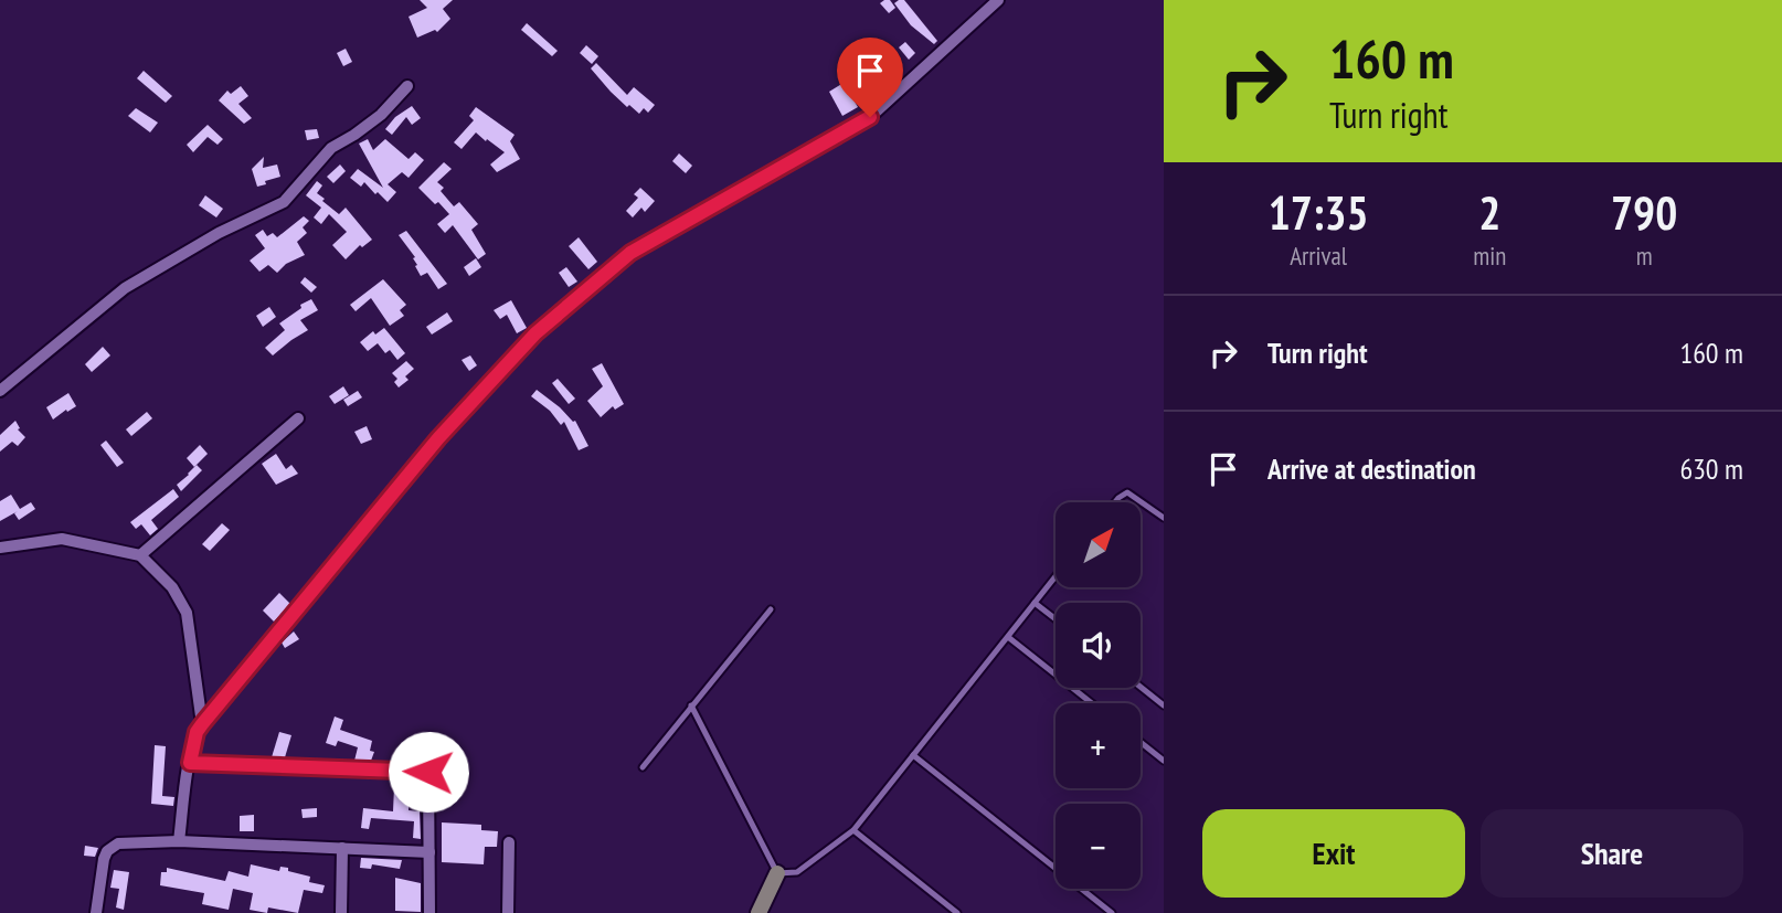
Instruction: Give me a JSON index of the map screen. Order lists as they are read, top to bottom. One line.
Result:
{"north":"top right","page":{"turn":["160 m","Turn right"],"eta":["17:35","Arrival","2","min","790","m"],"list":[{"name":"Turn right","value":"160 m"},{"name":"Arrive at destination","value":"630 m"}],"map_buttons":["+","−"],"buttons":["Exit","Share"]}}
